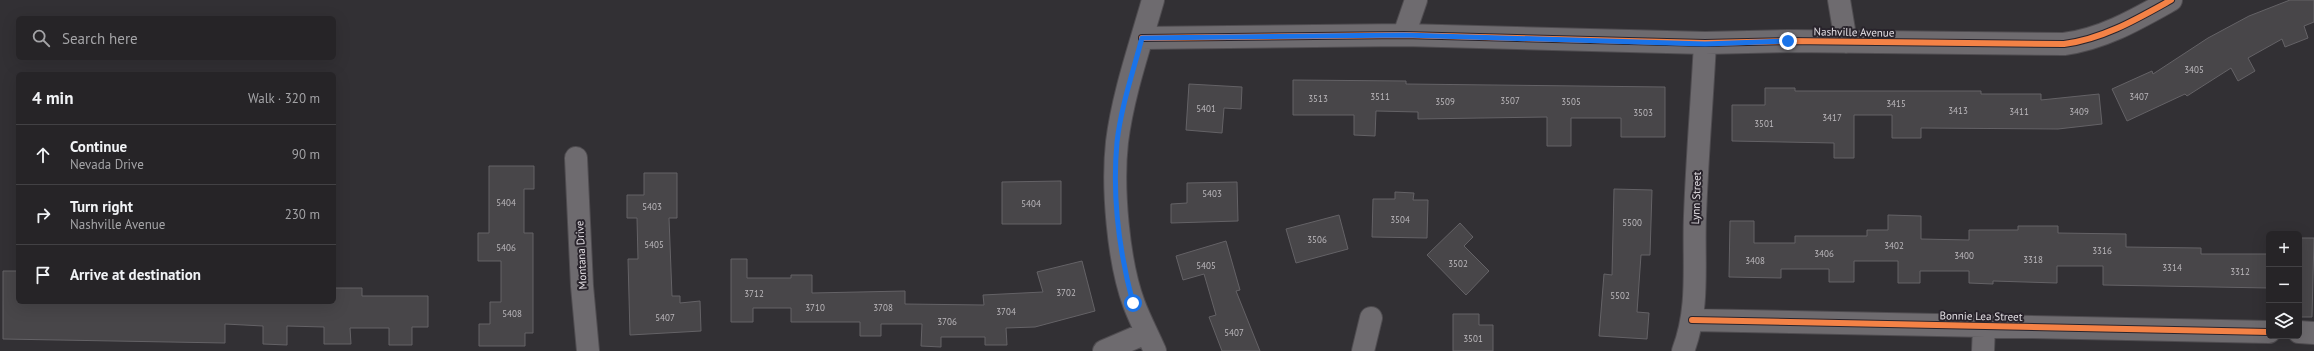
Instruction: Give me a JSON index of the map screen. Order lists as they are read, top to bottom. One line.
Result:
{"streets":{"street":["Nashville Avenue","Lynn Street","Montana Drive","Bonnie Lea Street"]},"crossings":[["Nashville Avenue","Lynn Street"],["Lynn Street","Bonnie Lea Street"]],"house_numbers":["3405","3511","3407","3513","3507","3509","3505","3415","5401","3413","3411","3409","3503","3417","3501","5403","5404","5404","5403","3504","5500","3506","5405","3402","5406","3316","3406","3400","3318","3408","3502","5405","3314","3312","3702","3712","5502","3710","3708","3704","5408","5407","3706","5407","3501"],"page":{"search":"Search here","heading":["4 min","Walk · 320 m"],"list":[["Continue","Nevada Drive","90 m"],["Turn right","Nashville Avenue","230 m"],"Arrive at destination"],"map_buttons":["+","−"]}}
